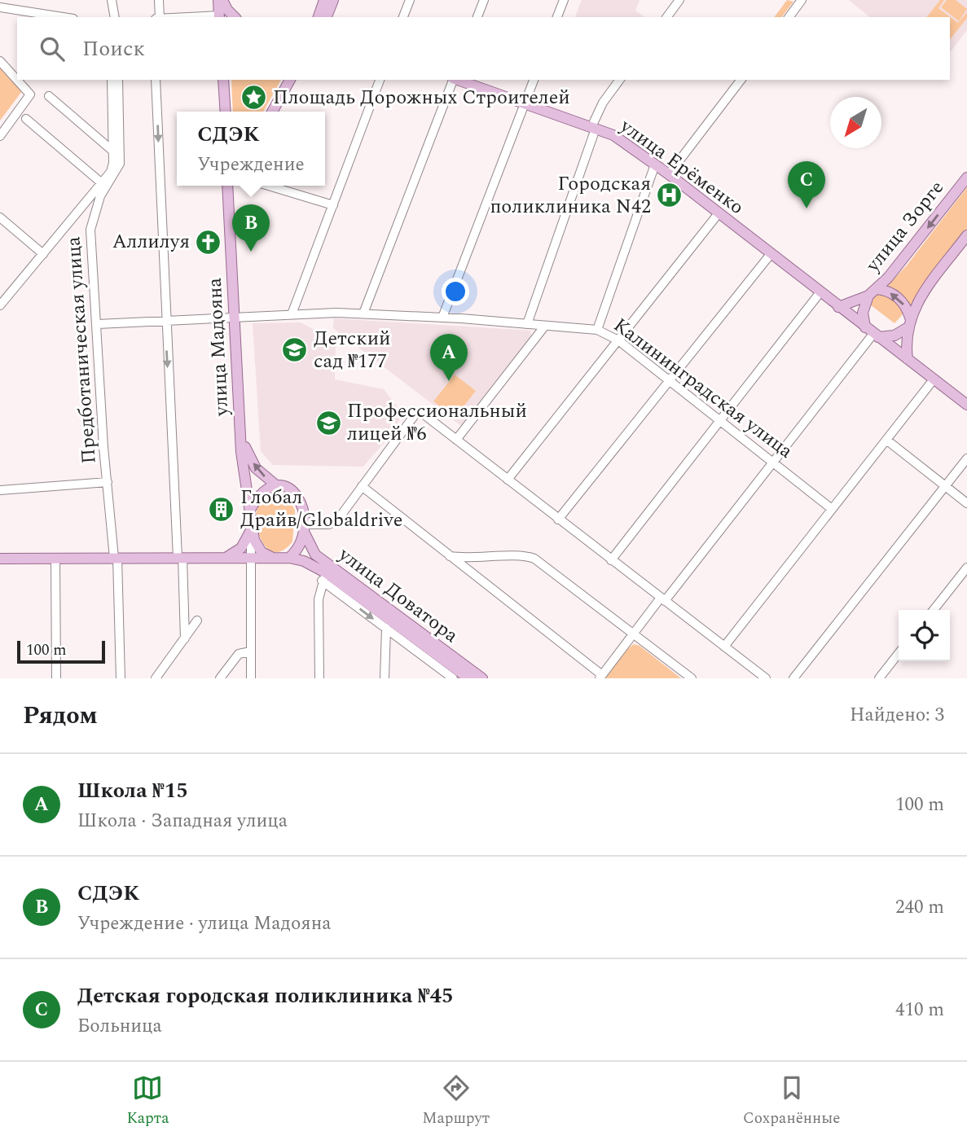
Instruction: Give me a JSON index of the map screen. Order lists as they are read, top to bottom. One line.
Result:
{"streets":{"main road":["улица Ерёменко","улица Зорге","улица Мадояна","улица Доватора"],"street":["Предботаническая улица","Калининградская улица"]},"crossings":[["улица Ерёменко","улица Зорге"],["улица Мадояна","Калининградская улица"],["улица Мадояна","улица Доватора"],["Предботаническая улица","Калининградская улица"]],"places":{"place":["Площадь Дорожных Строителей"],"hospital":["Городская поликлиника N42"],"church":["Аллилуя"],"school or university":["Детский сад №177","Профессиональный лицей №6"],"building":["Глобал Драйв/Globaldrive"]},"scale_bar":"100 m","north":"bottom left","page":{"search":"Поиск","popup":["СДЭК","Учреждение"],"pins":["C","B","A"],"scale":"100 m","heading":["Рядом","Найдено: 3"],"list":[{"mark":"A","name":"Школа №15","note":"Школа · Западная улица","value":"100 m"},{"mark":"B","name":"СДЭК","note":"Учреждение · улица Мадояна","value":"240 m"},{"mark":"C","name":"Детская городская поликлиника №45","note":"Больница","value":"410 m"}],"nav":["Карта","Маршрут","Сохранённые"]}}
